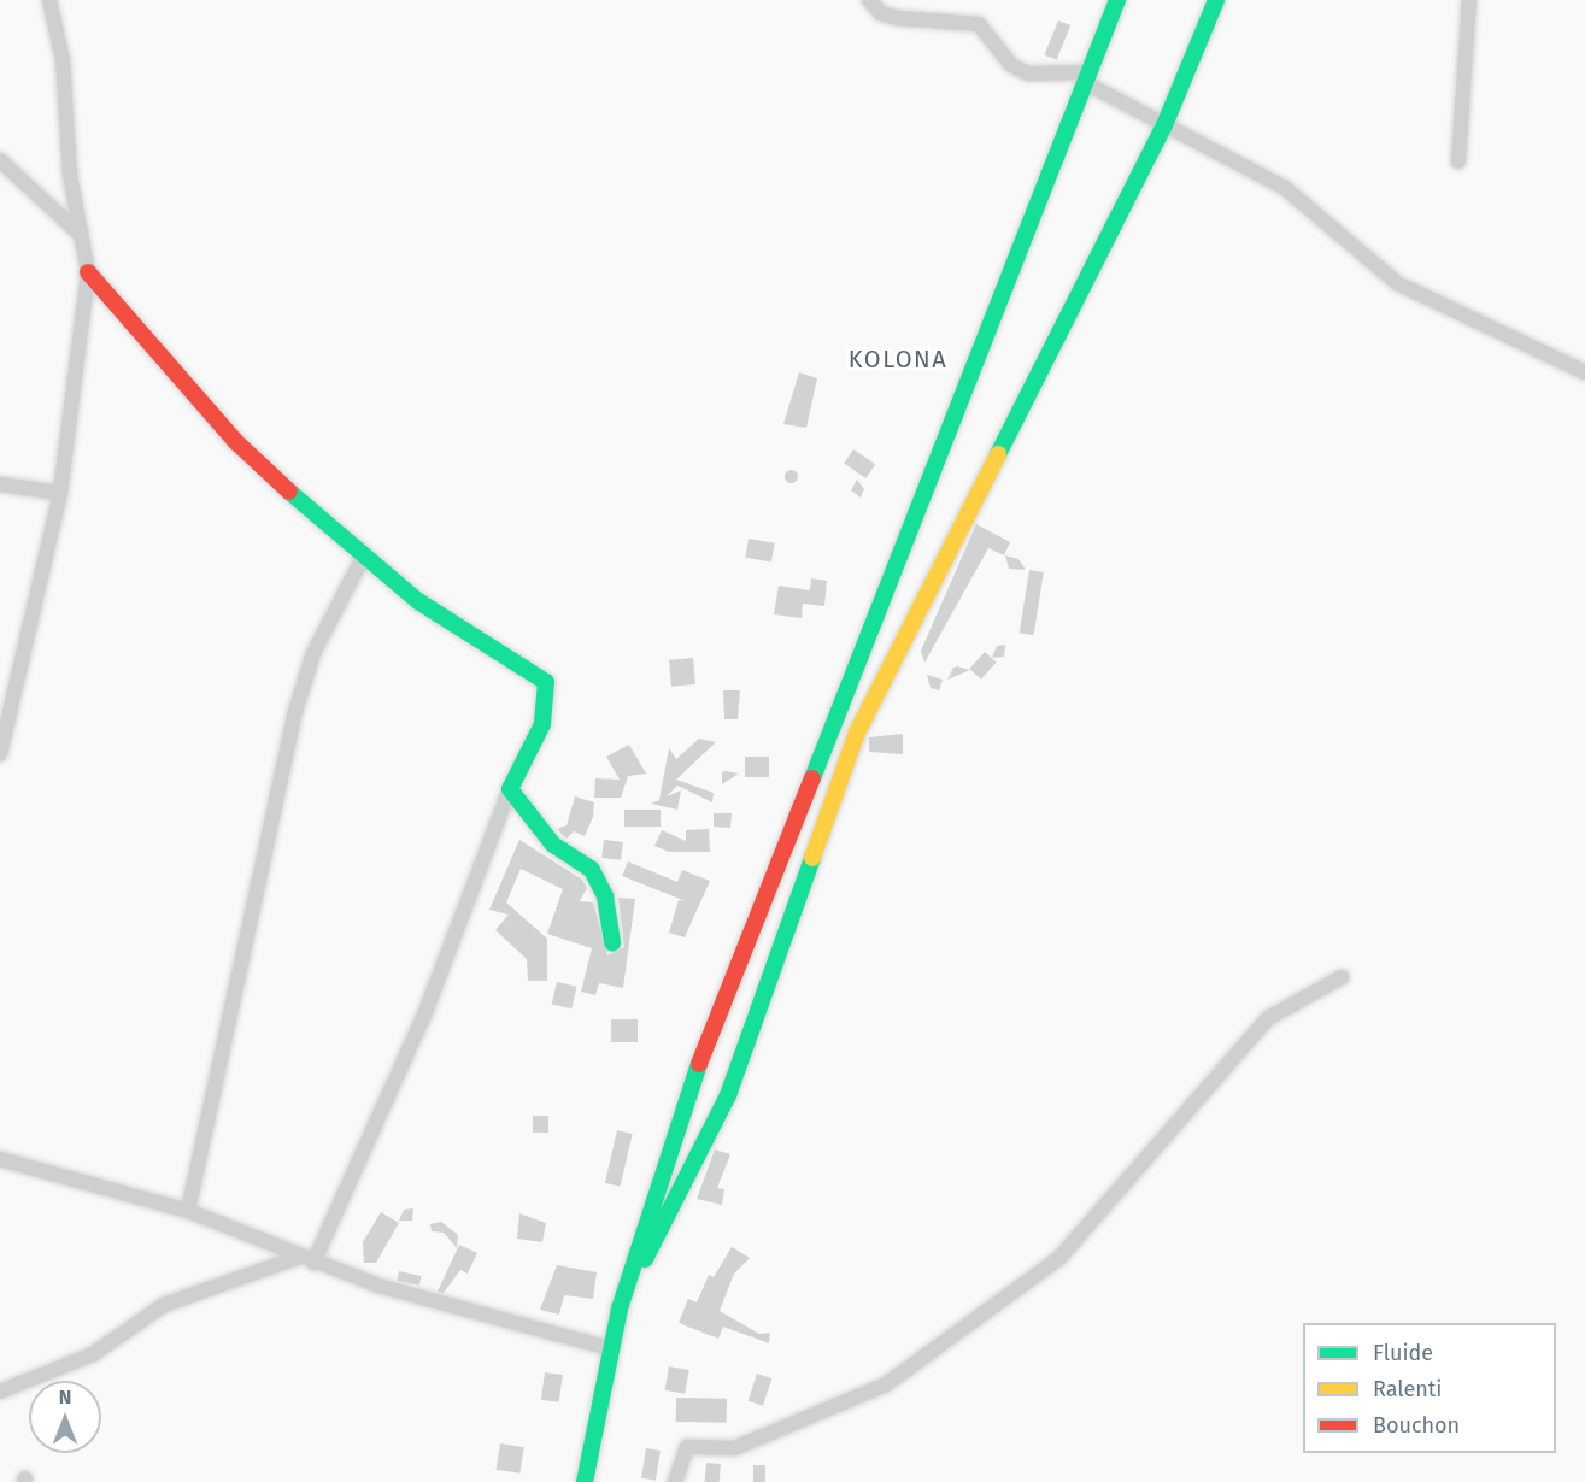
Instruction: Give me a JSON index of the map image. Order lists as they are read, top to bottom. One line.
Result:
{"districts":["KOLONA"],"legend":["Fluide","Ralenti","Bouchon"],"north":"top"}
